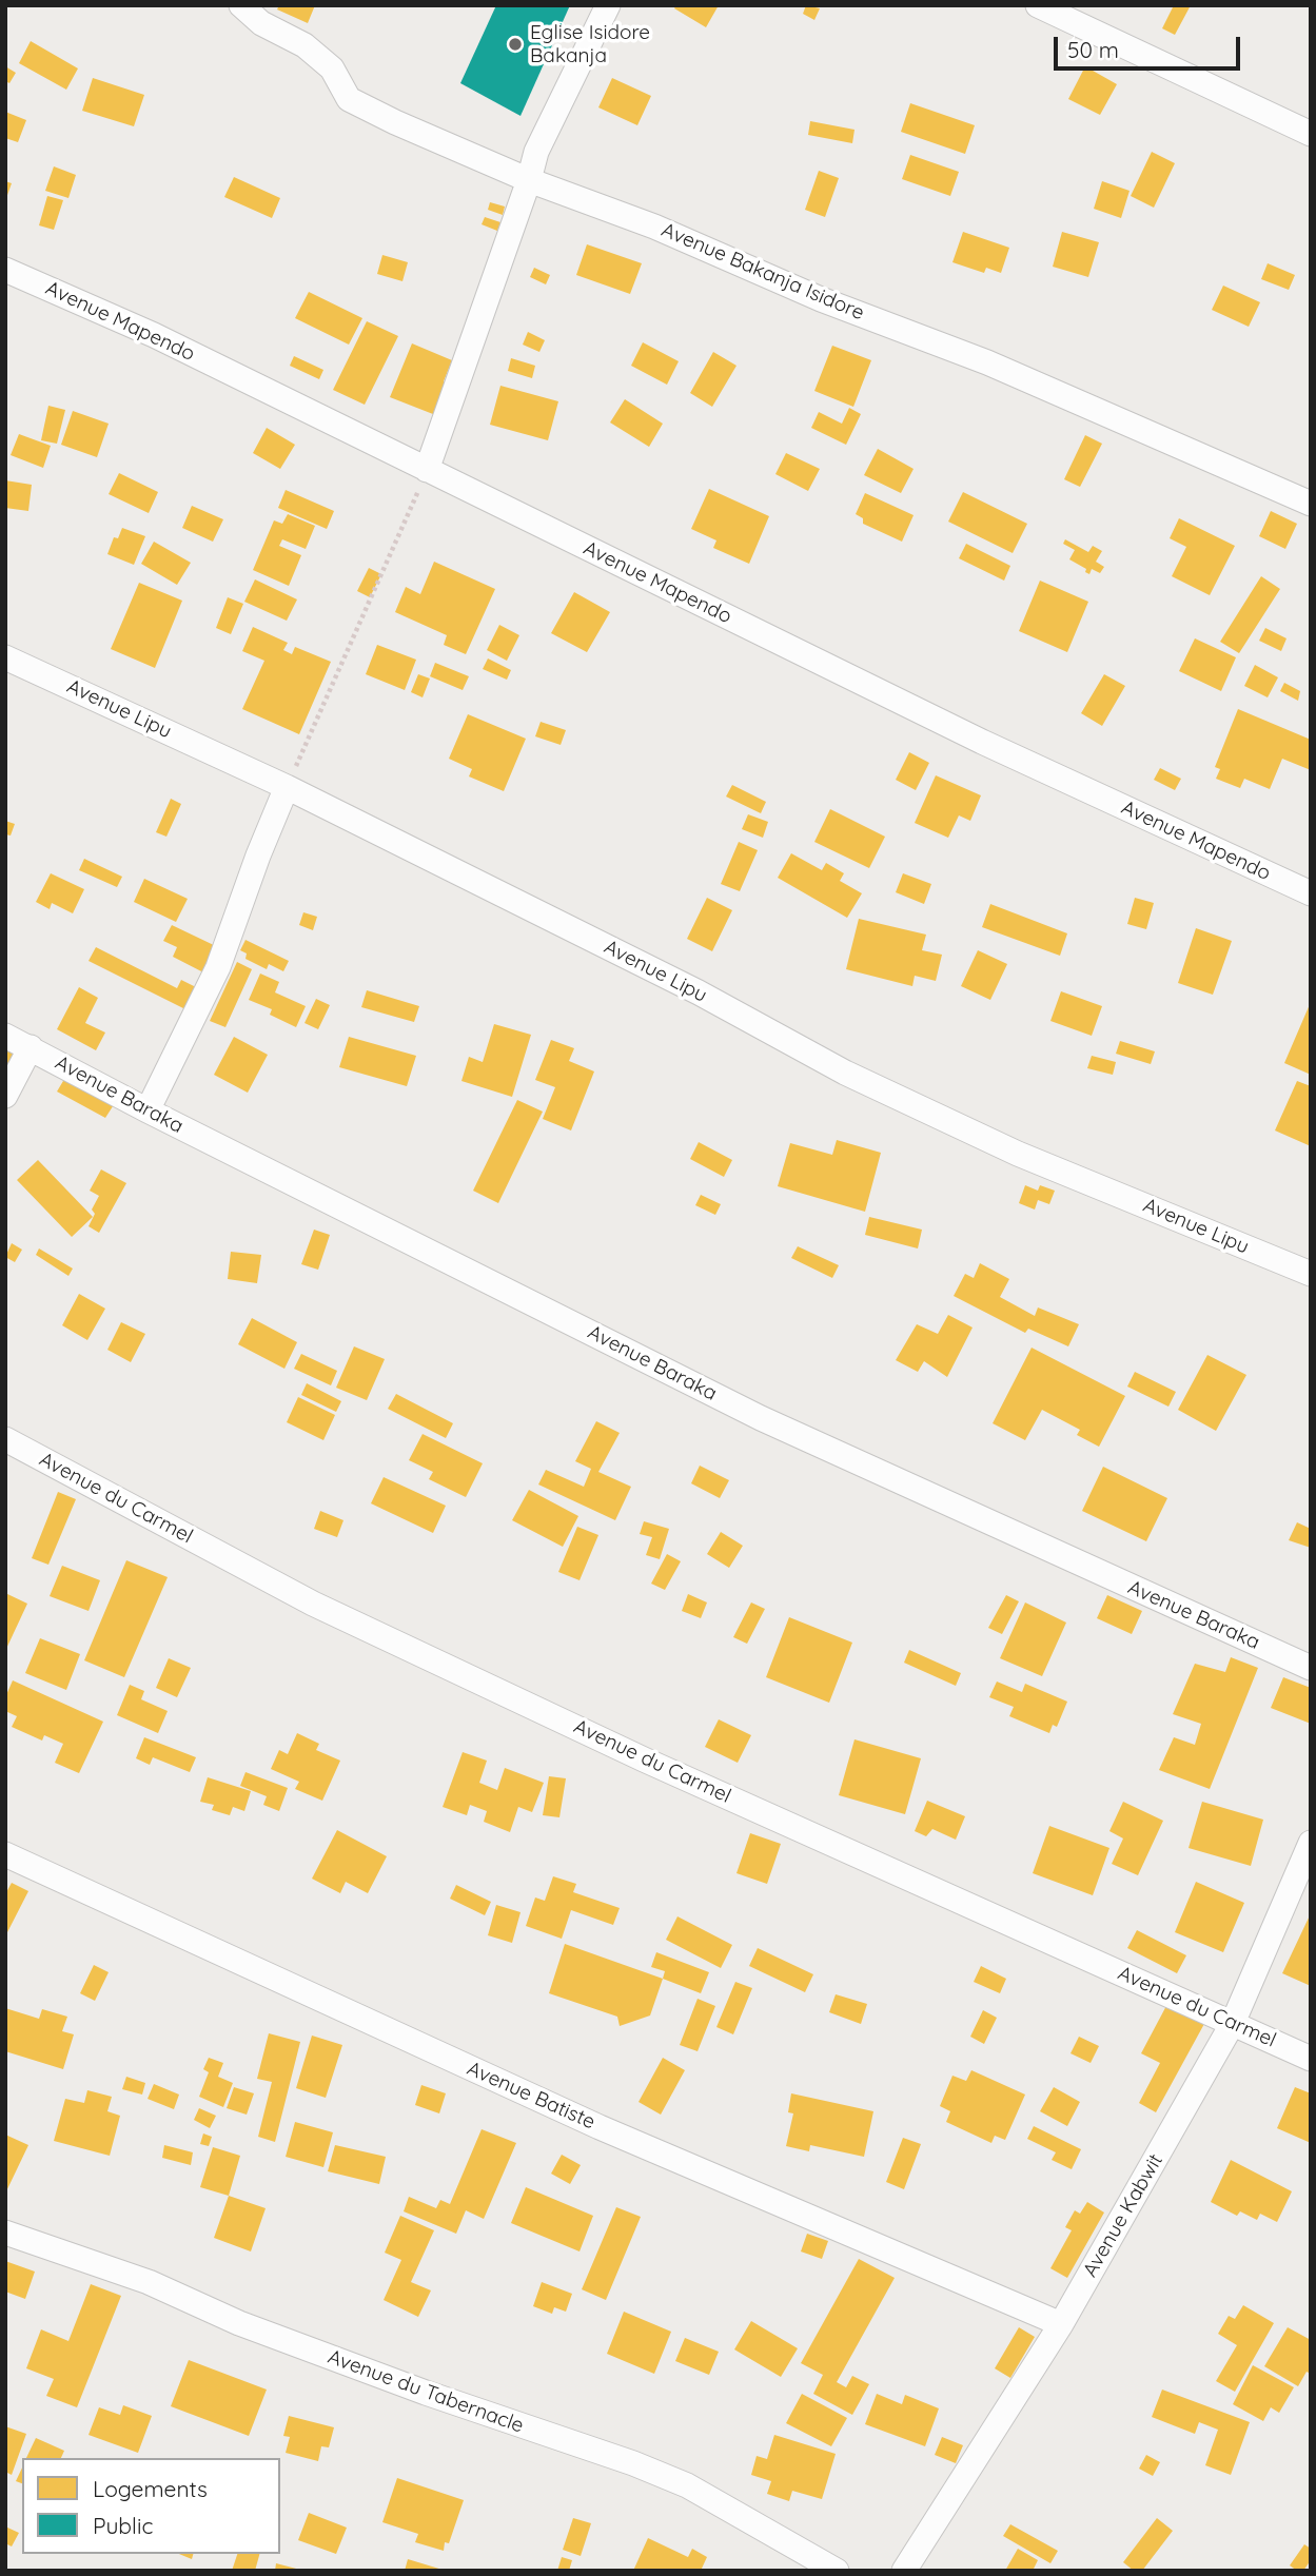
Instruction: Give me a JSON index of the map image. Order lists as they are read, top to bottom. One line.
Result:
{"streets":{"street":["Avenue Bakanja Isidore","Avenue Mapendo","Avenue Lipu","Avenue Baraka","Avenue du Carmel","Avenue Batiste","Avenue Kabwit","Avenue du Tabernacle"]},"crossings":[["Avenue du Carmel","Avenue Kabwit"],["Avenue Batiste","Avenue Kabwit"]],"places":["Eglise Isidore Bakanja"],"legend":["Logements","Public"],"scale_bar":"50 m"}
